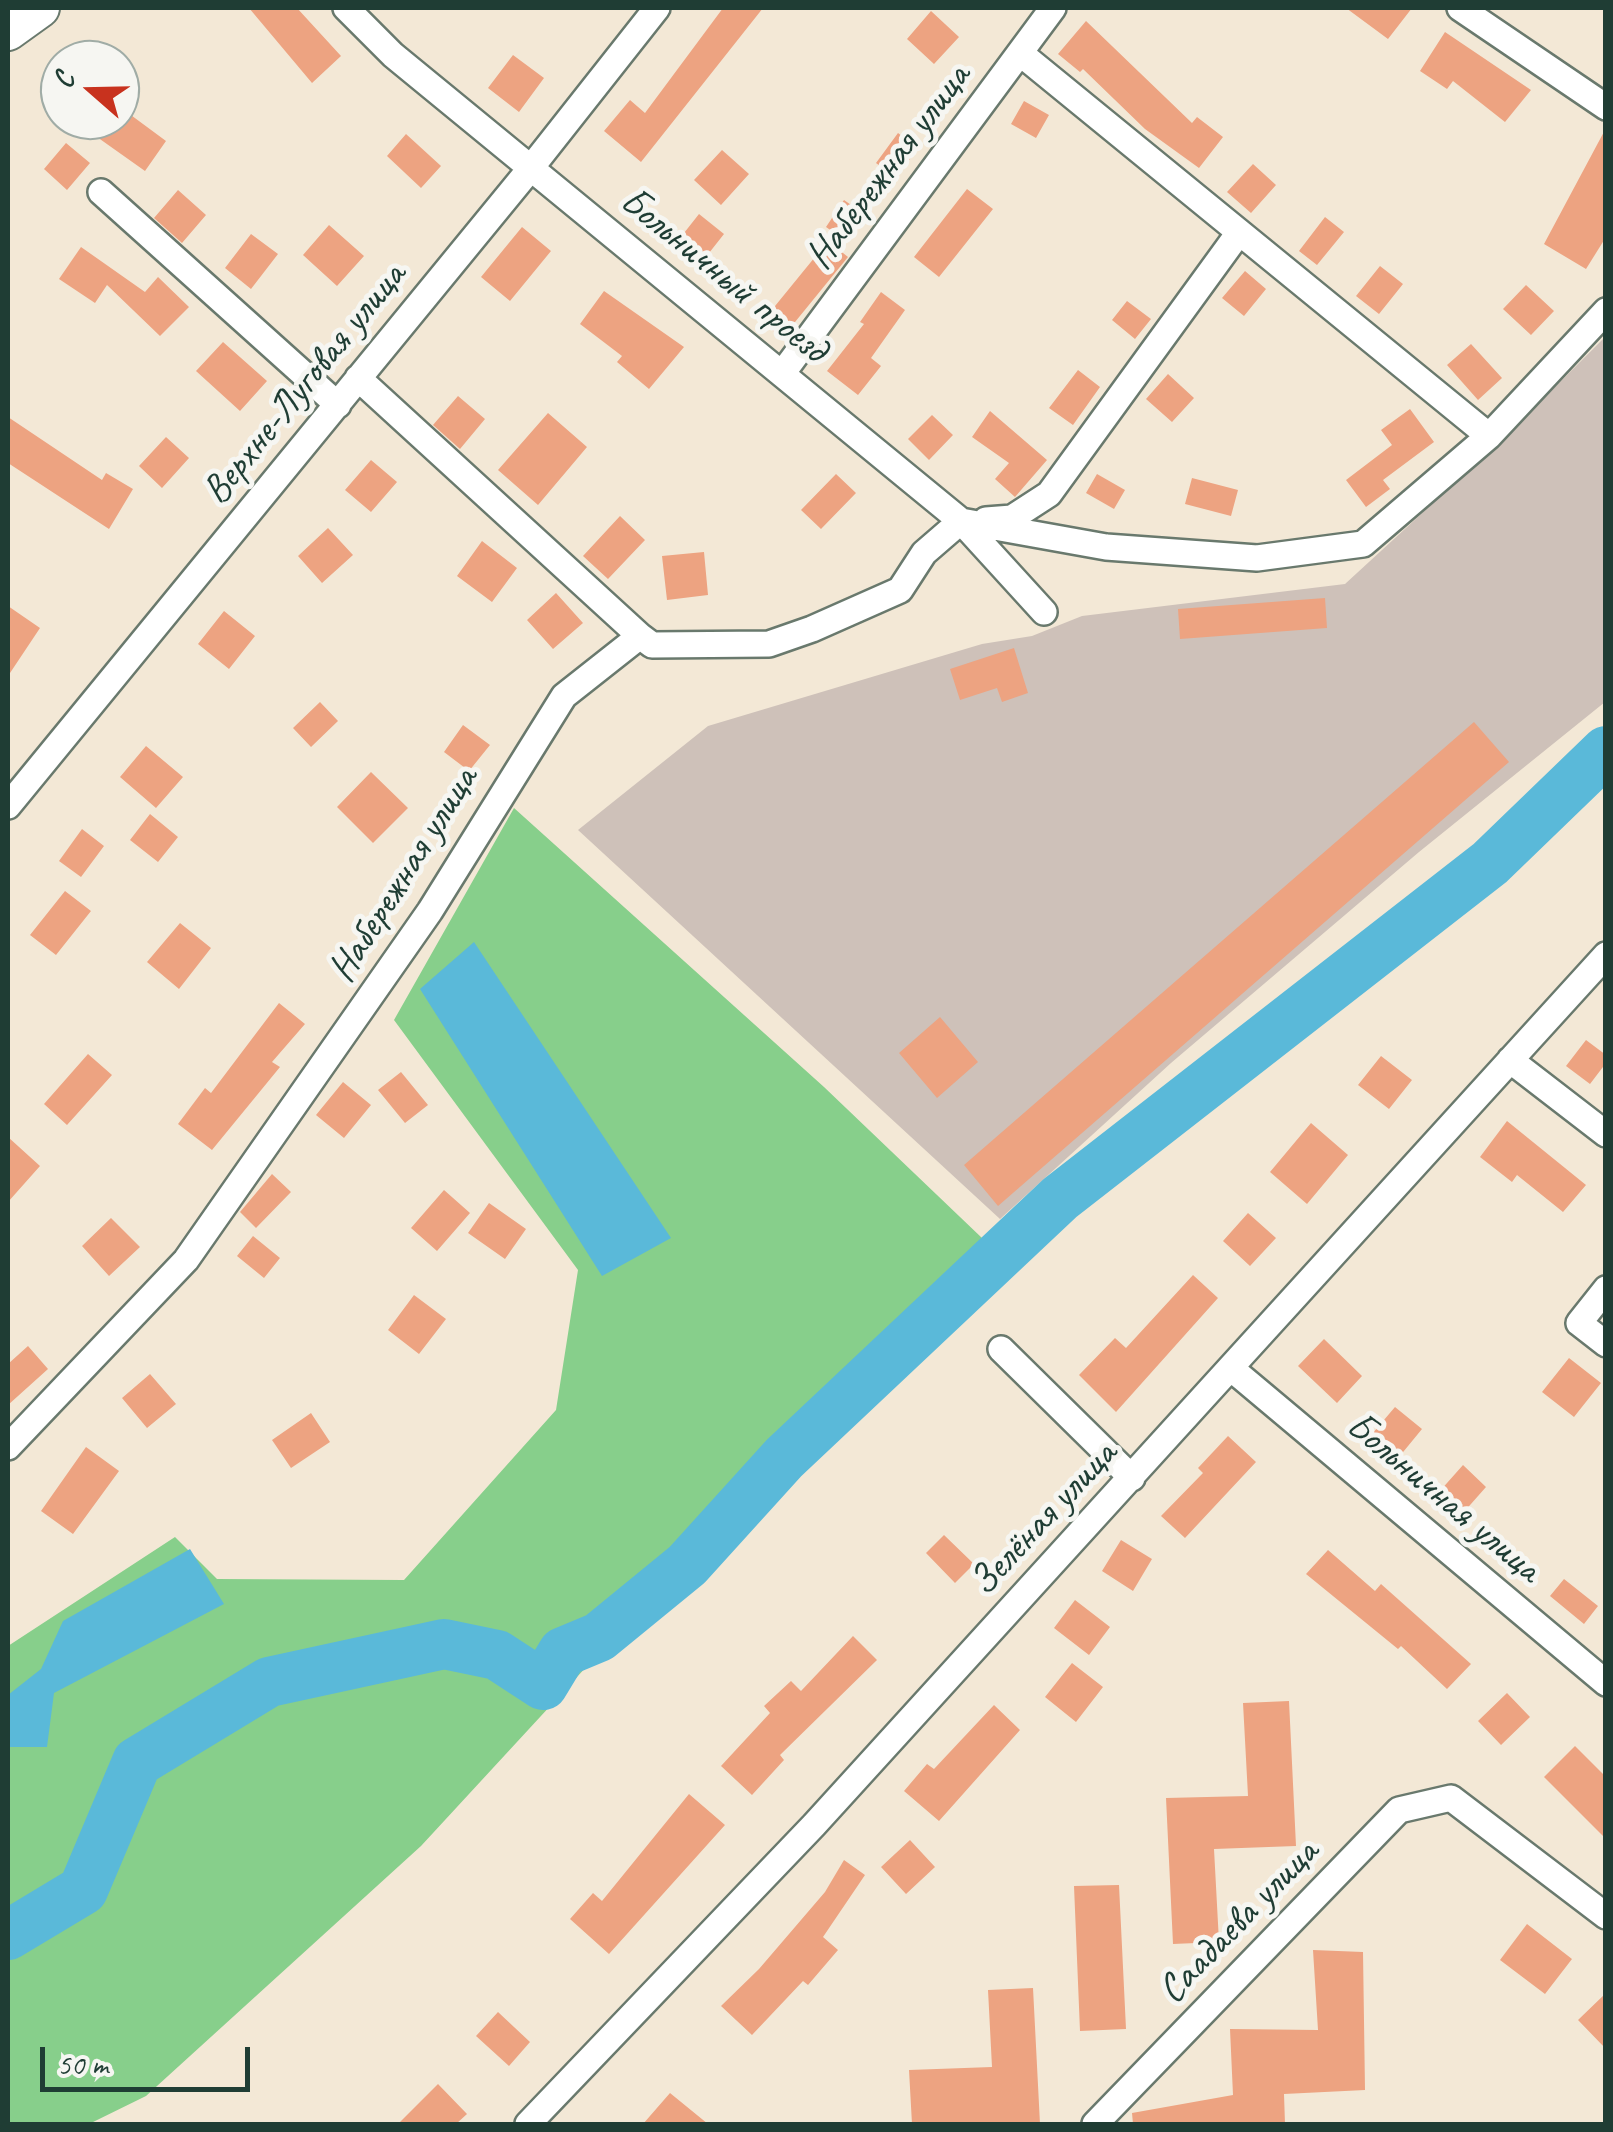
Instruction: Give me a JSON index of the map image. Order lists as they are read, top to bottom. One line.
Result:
{"streets":{"street":["Набережная улица","Больничный проезд","Верхне-Луговая улица","Больничная улица","Зелёная улица","Саадаева улица"]},"crossings":[["Набережная улица","Больничный проезд"],["Больничный проезд","Верхне-Луговая улица"],["Больничная улица","Зелёная улица"]],"scale_bar":"50 m","north":"left"}
